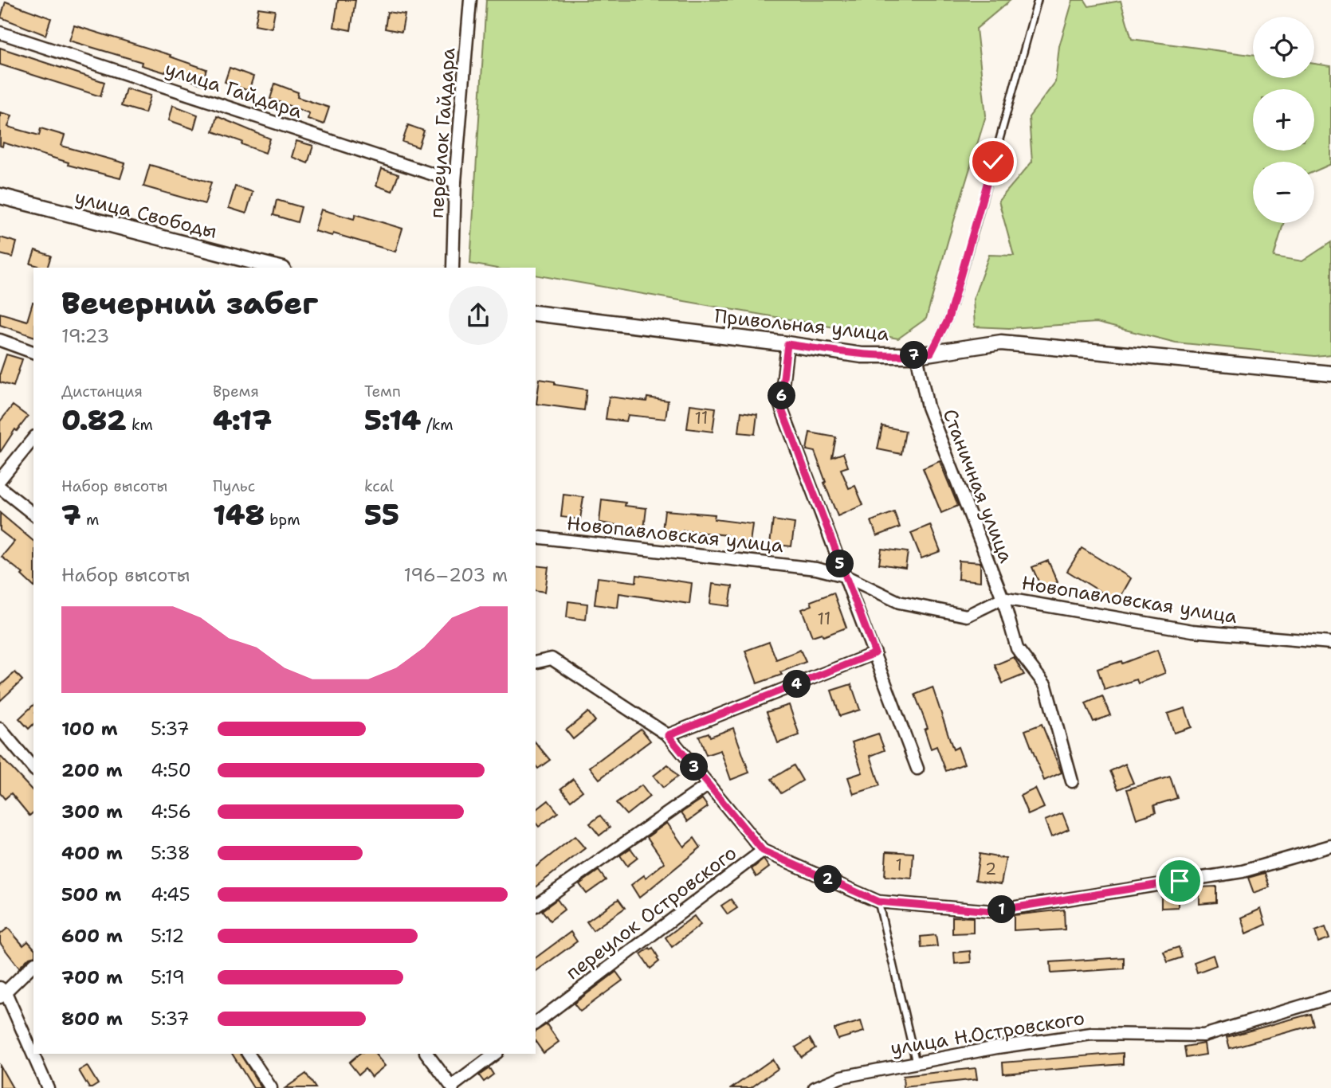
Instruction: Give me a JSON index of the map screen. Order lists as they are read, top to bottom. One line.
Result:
{"streets":{"street":["улица Гайдара","переулок Гайдара","улица Свободы","Привольная улица","Станичная улица","Новопавловская улица","переулок Островского","улица Н.Островского"]},"crossings":[["улица Гайдара","переулок Гайдара"],["Привольная улица","Станичная улица"],["Станичная улица","Новопавловская улица"]],"house_numbers":["11","11","1","2"],"page":{"map_buttons":["+","−"],"heading":["Вечерний забег","19:23"],"pins":["7","6","5","4","3","2","1"],"stats":[["Дистанция","0.82 km"],["Время","4:17"],["Темп","5:14 /km"],["Набор высоты","7 m"],["Пульс","148 bpm"],["kcal","55"]],"chart":["Набор высоты","196–203 m"],"list":[{"name":"100 m","note":"5:37"},{"name":"200 m","note":"4:50"},{"name":"300 m","note":"4:56"},{"name":"400 m","note":"5:38"},{"name":"500 m","note":"4:45"},{"name":"600 m","note":"5:12"},{"name":"700 m","note":"5:19"},{"name":"800 m","note":"5:37"}]}}
